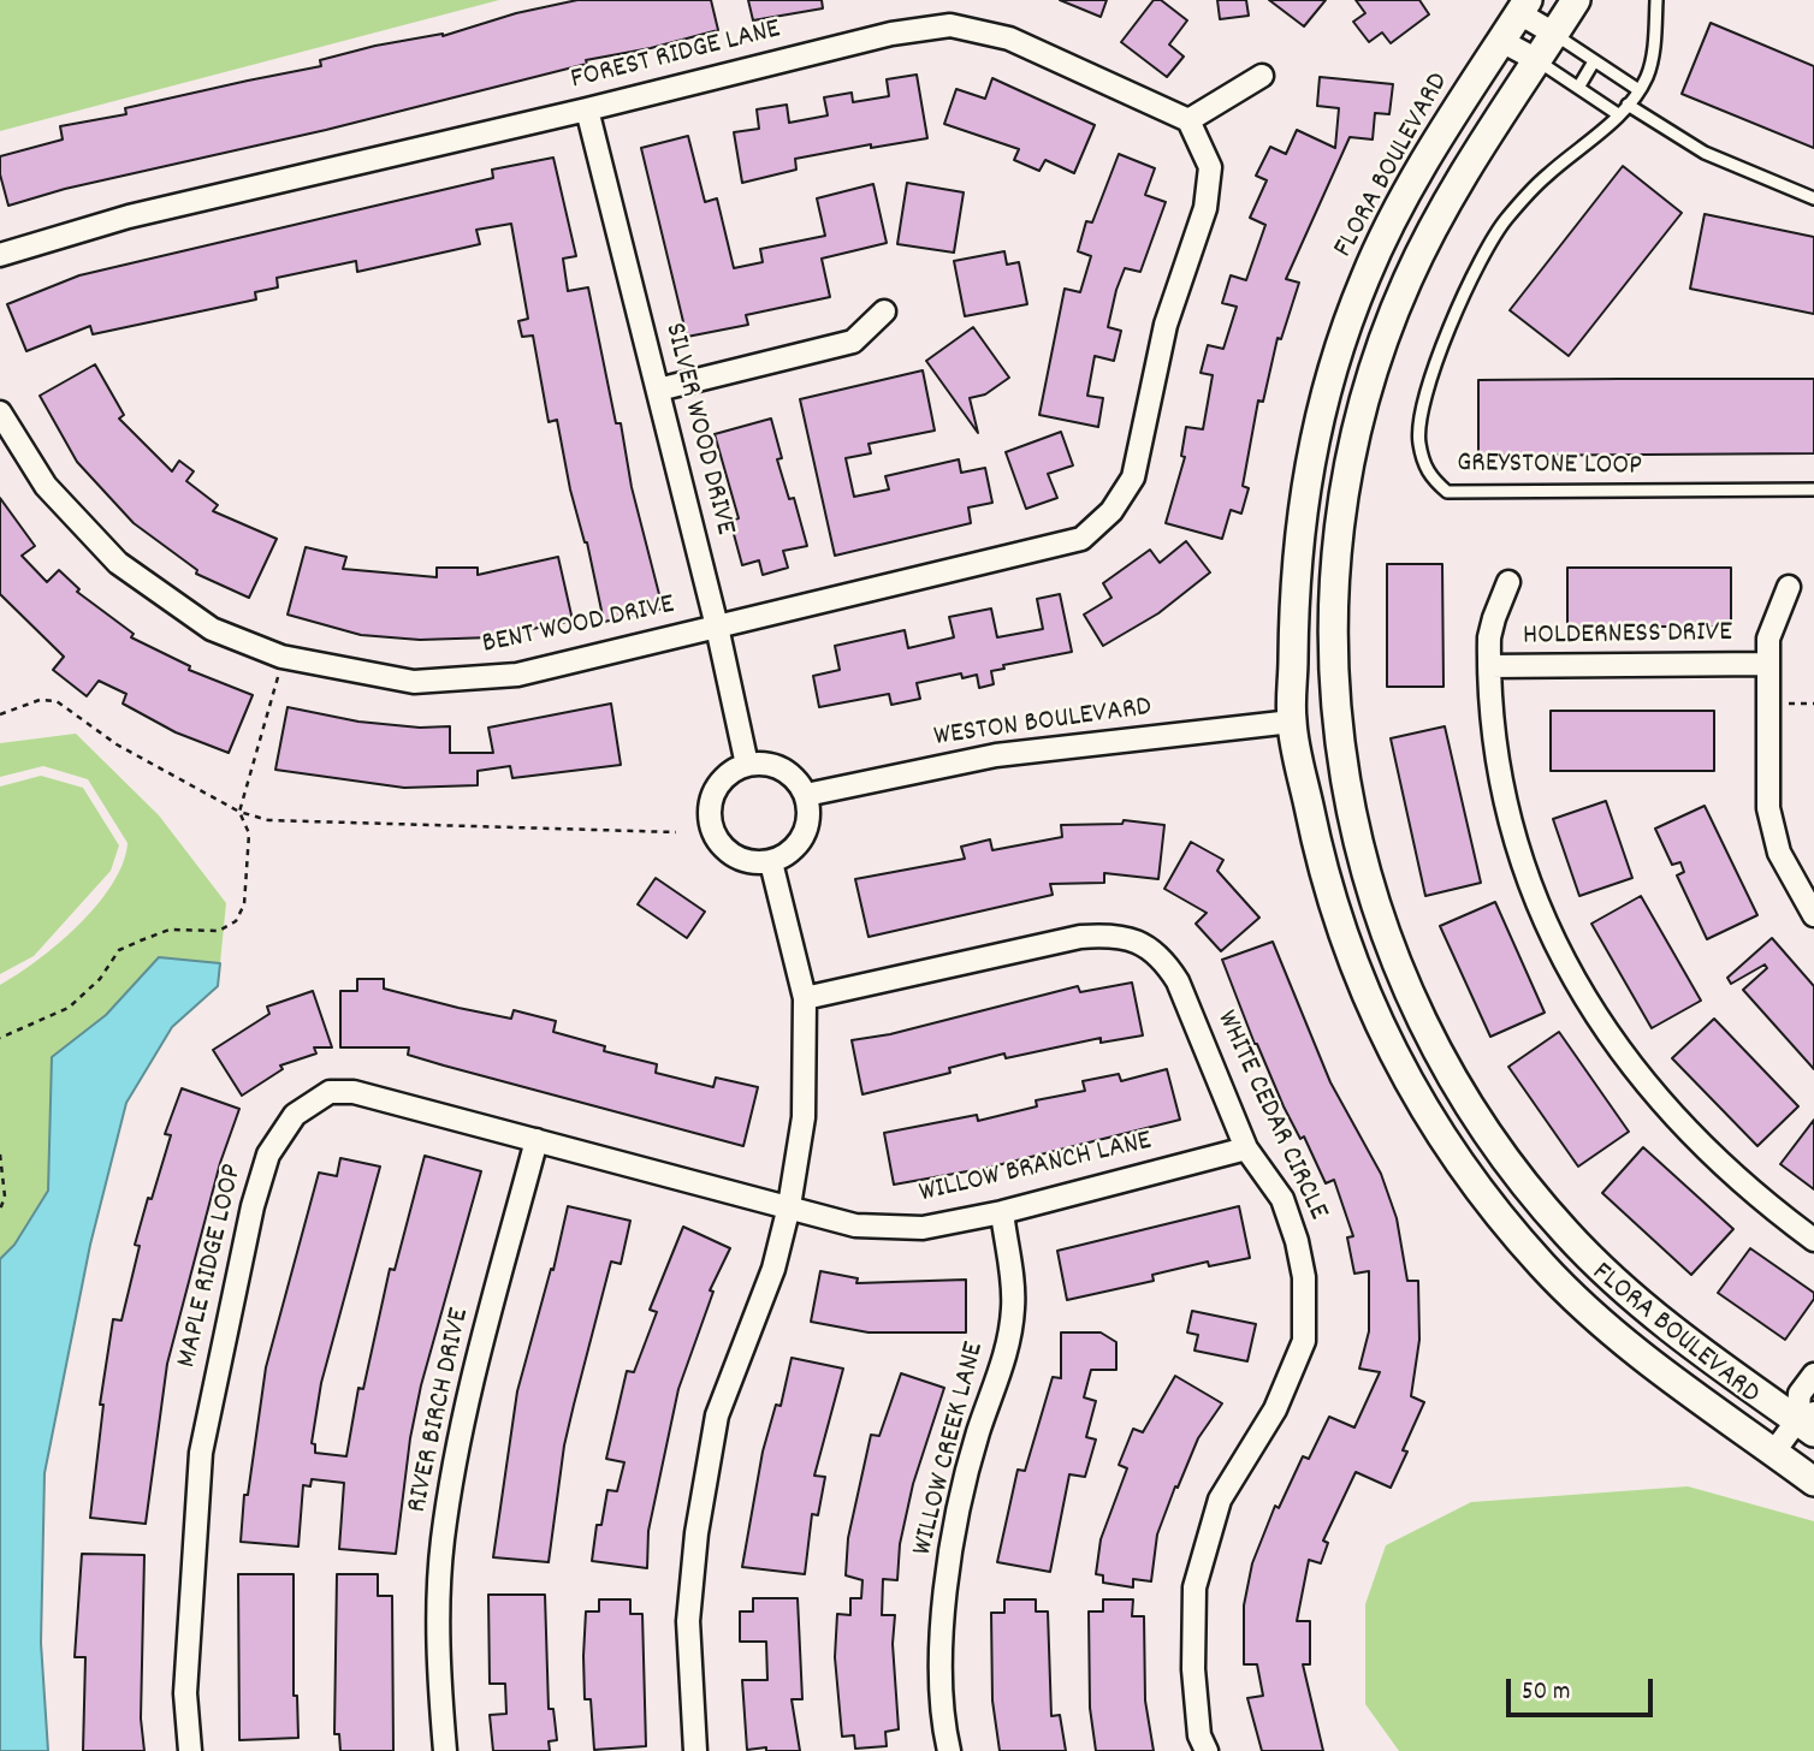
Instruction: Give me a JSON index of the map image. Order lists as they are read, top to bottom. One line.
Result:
{"streets":{"street":["FOREST RIDGE LANE","FLORA BOULEVARD","SILVER WOOD DRIVE","BENT WOOD DRIVE","HOLDERNESS DRIVE","WESTON BOULEVARD","WHITE CEDAR CIRCLE","WILLOW BRANCH LANE","MAPLE RIDGE LOOP","RIVER BIRCH DRIVE","WILLOW CREEK LANE"],"lane":["GREYSTONE LOOP"]},"crossings":[["FOREST RIDGE LANE","SILVER WOOD DRIVE"],["FLORA BOULEVARD","WESTON BOULEVARD"],["SILVER WOOD DRIVE","BENT WOOD DRIVE"],["SILVER WOOD DRIVE","WESTON BOULEVARD"],["WHITE CEDAR CIRCLE","WILLOW BRANCH LANE"],["WILLOW BRANCH LANE","MAPLE RIDGE LOOP"],["WILLOW BRANCH LANE","WILLOW CREEK LANE"],["MAPLE RIDGE LOOP","RIVER BIRCH DRIVE"]],"scale_bar":"50 m"}
